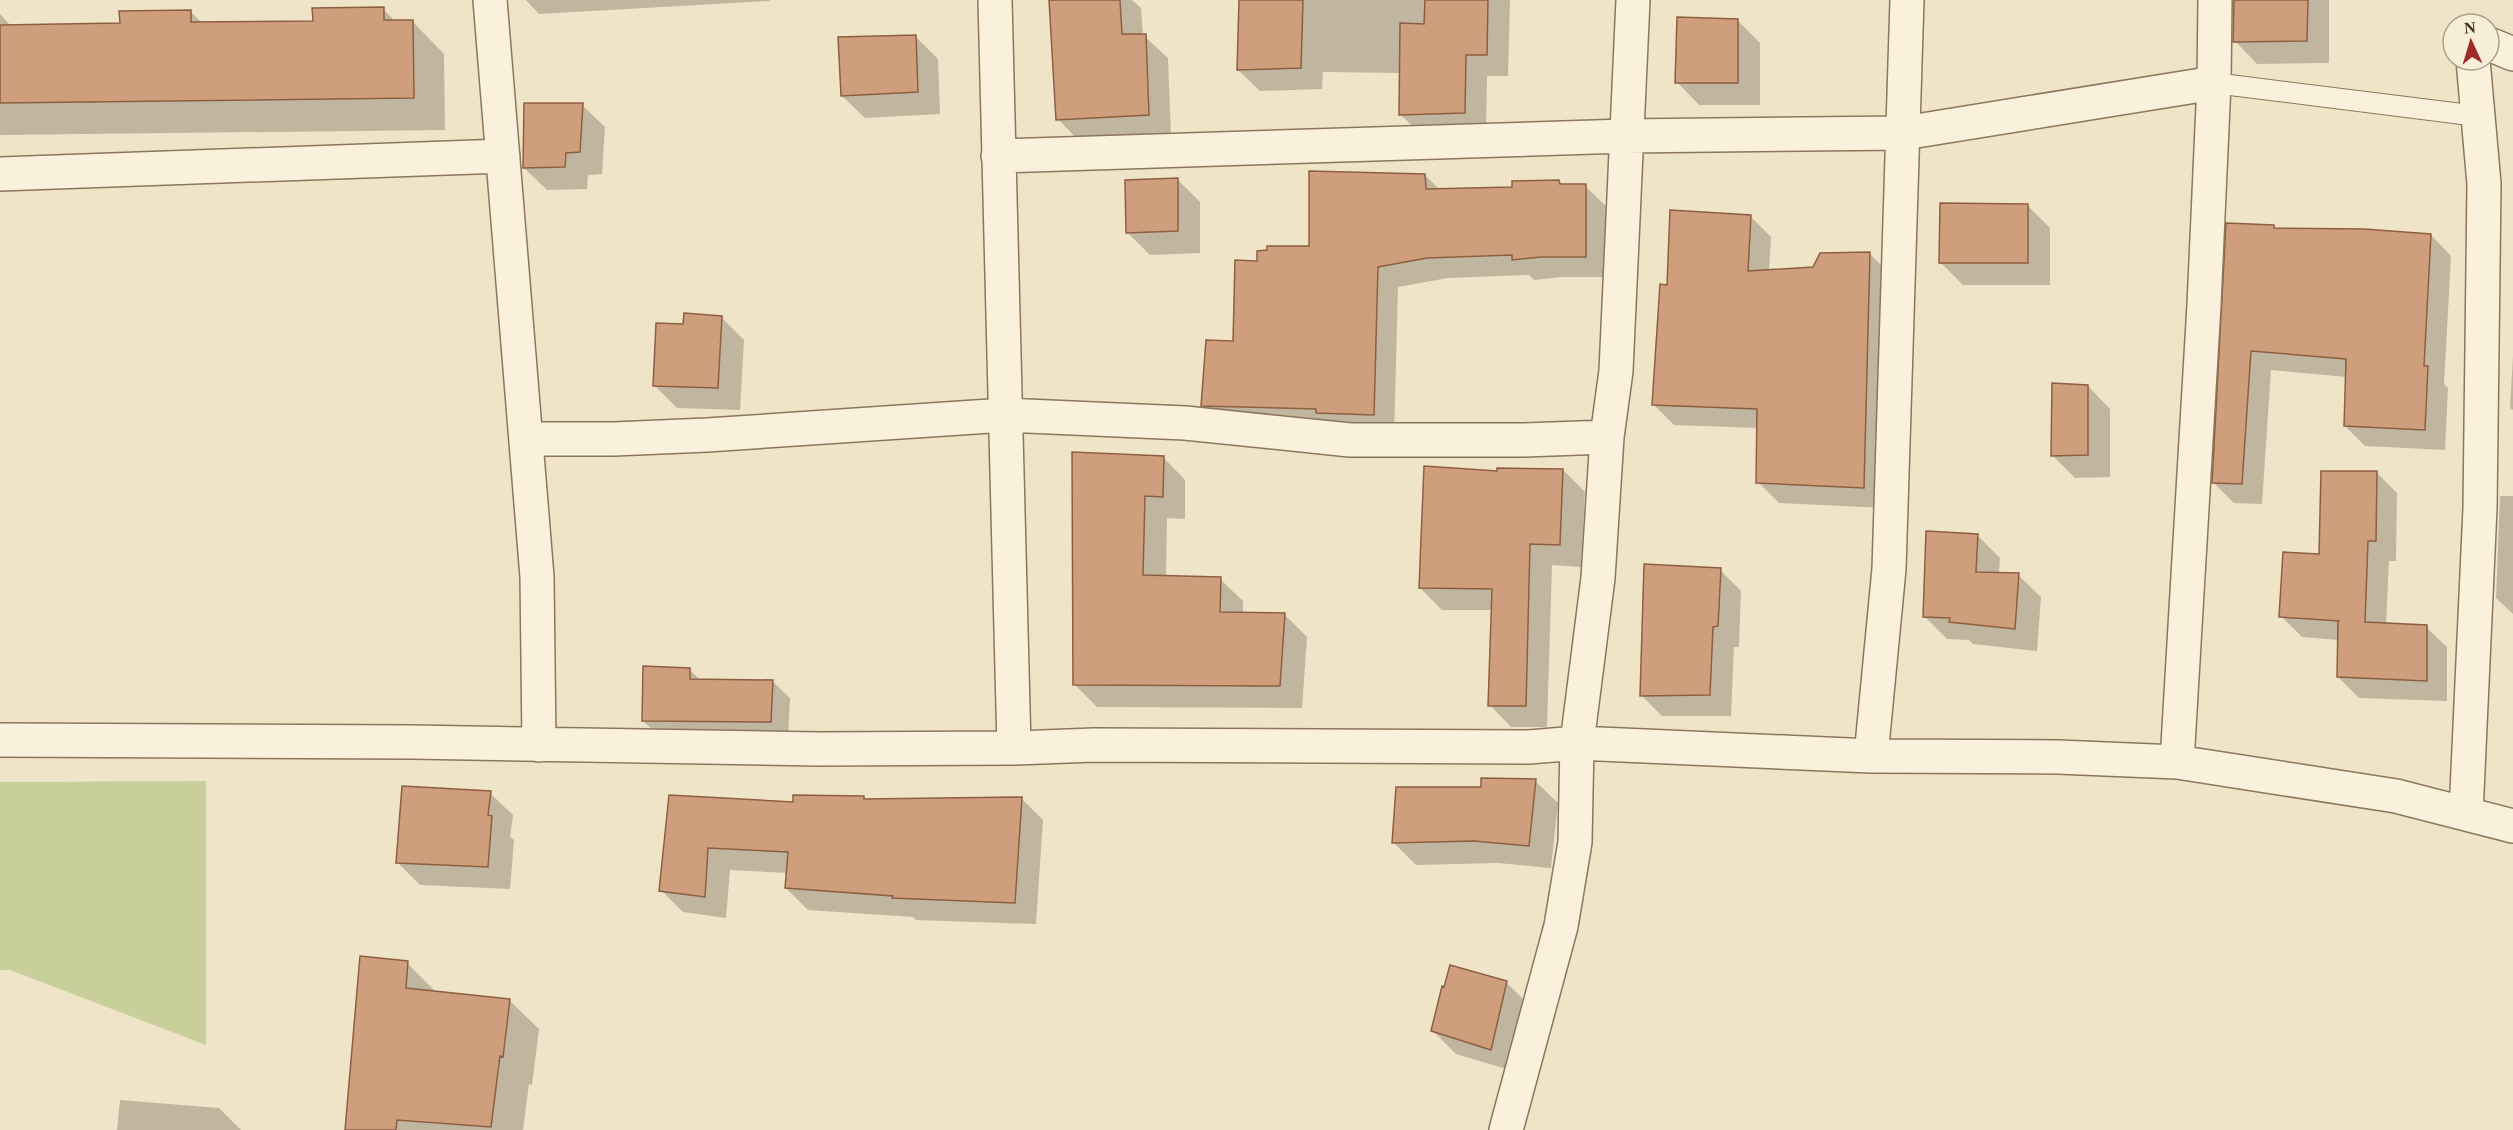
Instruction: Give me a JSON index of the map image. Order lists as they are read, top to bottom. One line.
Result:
{"north":"top"}
